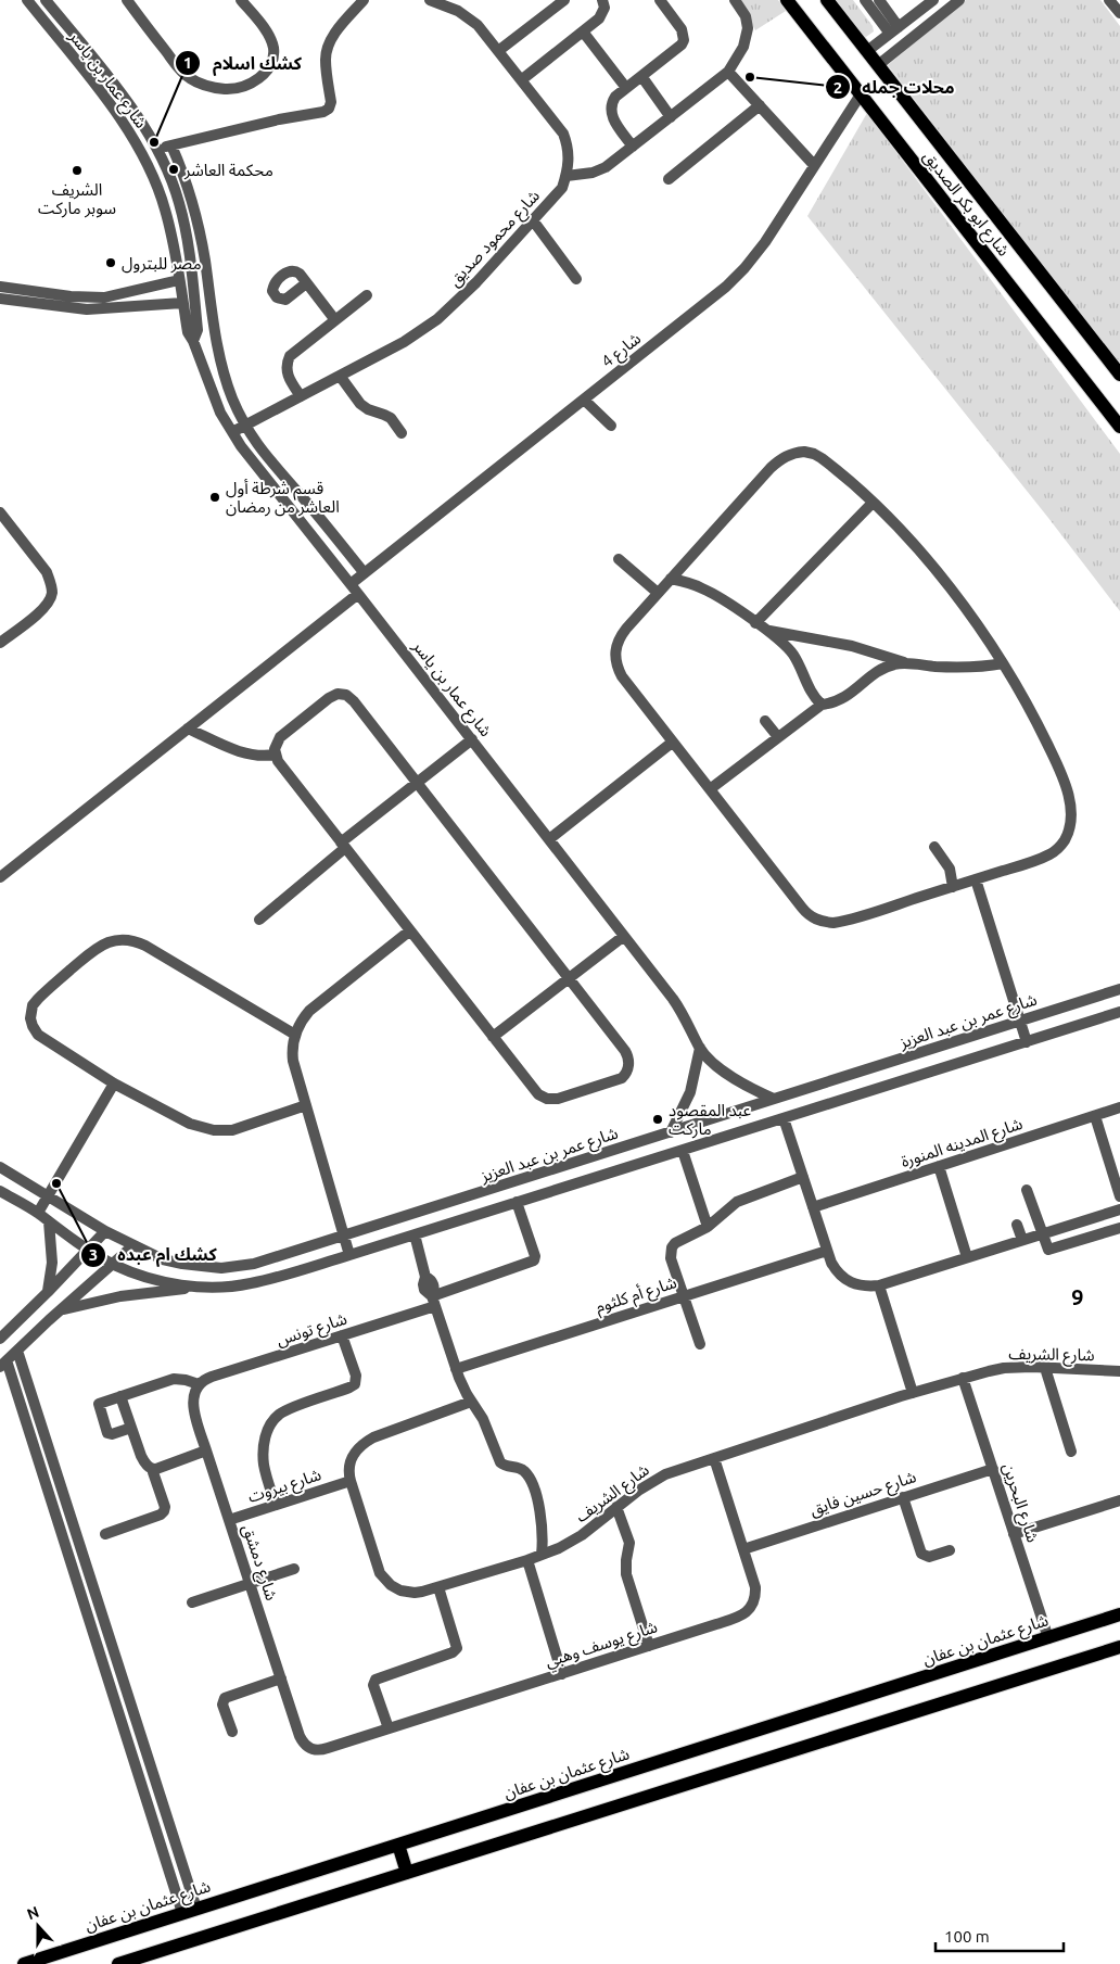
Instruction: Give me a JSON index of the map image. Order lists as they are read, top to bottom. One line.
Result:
{"streets":{"main road":["شارع ابو بكر الصديق","شارع عثمان بن عفان"],"street":["شارع عمار بن ياسر","شارع محمود صديق","شارع 4","شارع عمر بن عبد العزيز","شارع المدينه المنورة","شارع أم كلثوم","شارع تونس","شارع الشريف","شارع بيروت","شارع حسين فايق","شارع البحرين","شارع دمشق","شارع يوسف وهبي"]},"crossings":[["شارع عمار بن ياسر","شارع محمود صديق"],["شارع عمار بن ياسر","شارع 4"],["شارع عمار بن ياسر","شارع عمر بن عبد العزيز"],["شارع ابو بكر الصديق","شارع 4"],["شارع تونس","شارع دمشق"],["شارع الشريف","شارع بيروت"],["شارع الشريف","شارع البحرين"],["شارع الشريف","شارع يوسف وهبي"],["شارع بيروت","شارع دمشق"],["شارع حسين فايق","شارع البحرين"],["شارع حسين فايق","شارع يوسف وهبي"],["شارع البحرين","شارع عثمان بن عفان"],["شارع دمشق","شارع يوسف وهبي"]],"districts":["9"],"places":["محلات جمله","كشك اسلام","محكمة العاشر","الشريف سوبر ماركت","مصر للبترول","قسم شرطة أول العاشر من رمضان","عبد المقصود ماركت","كشك ام عبده"],"scale_bar":"100 m","north":"top"}
